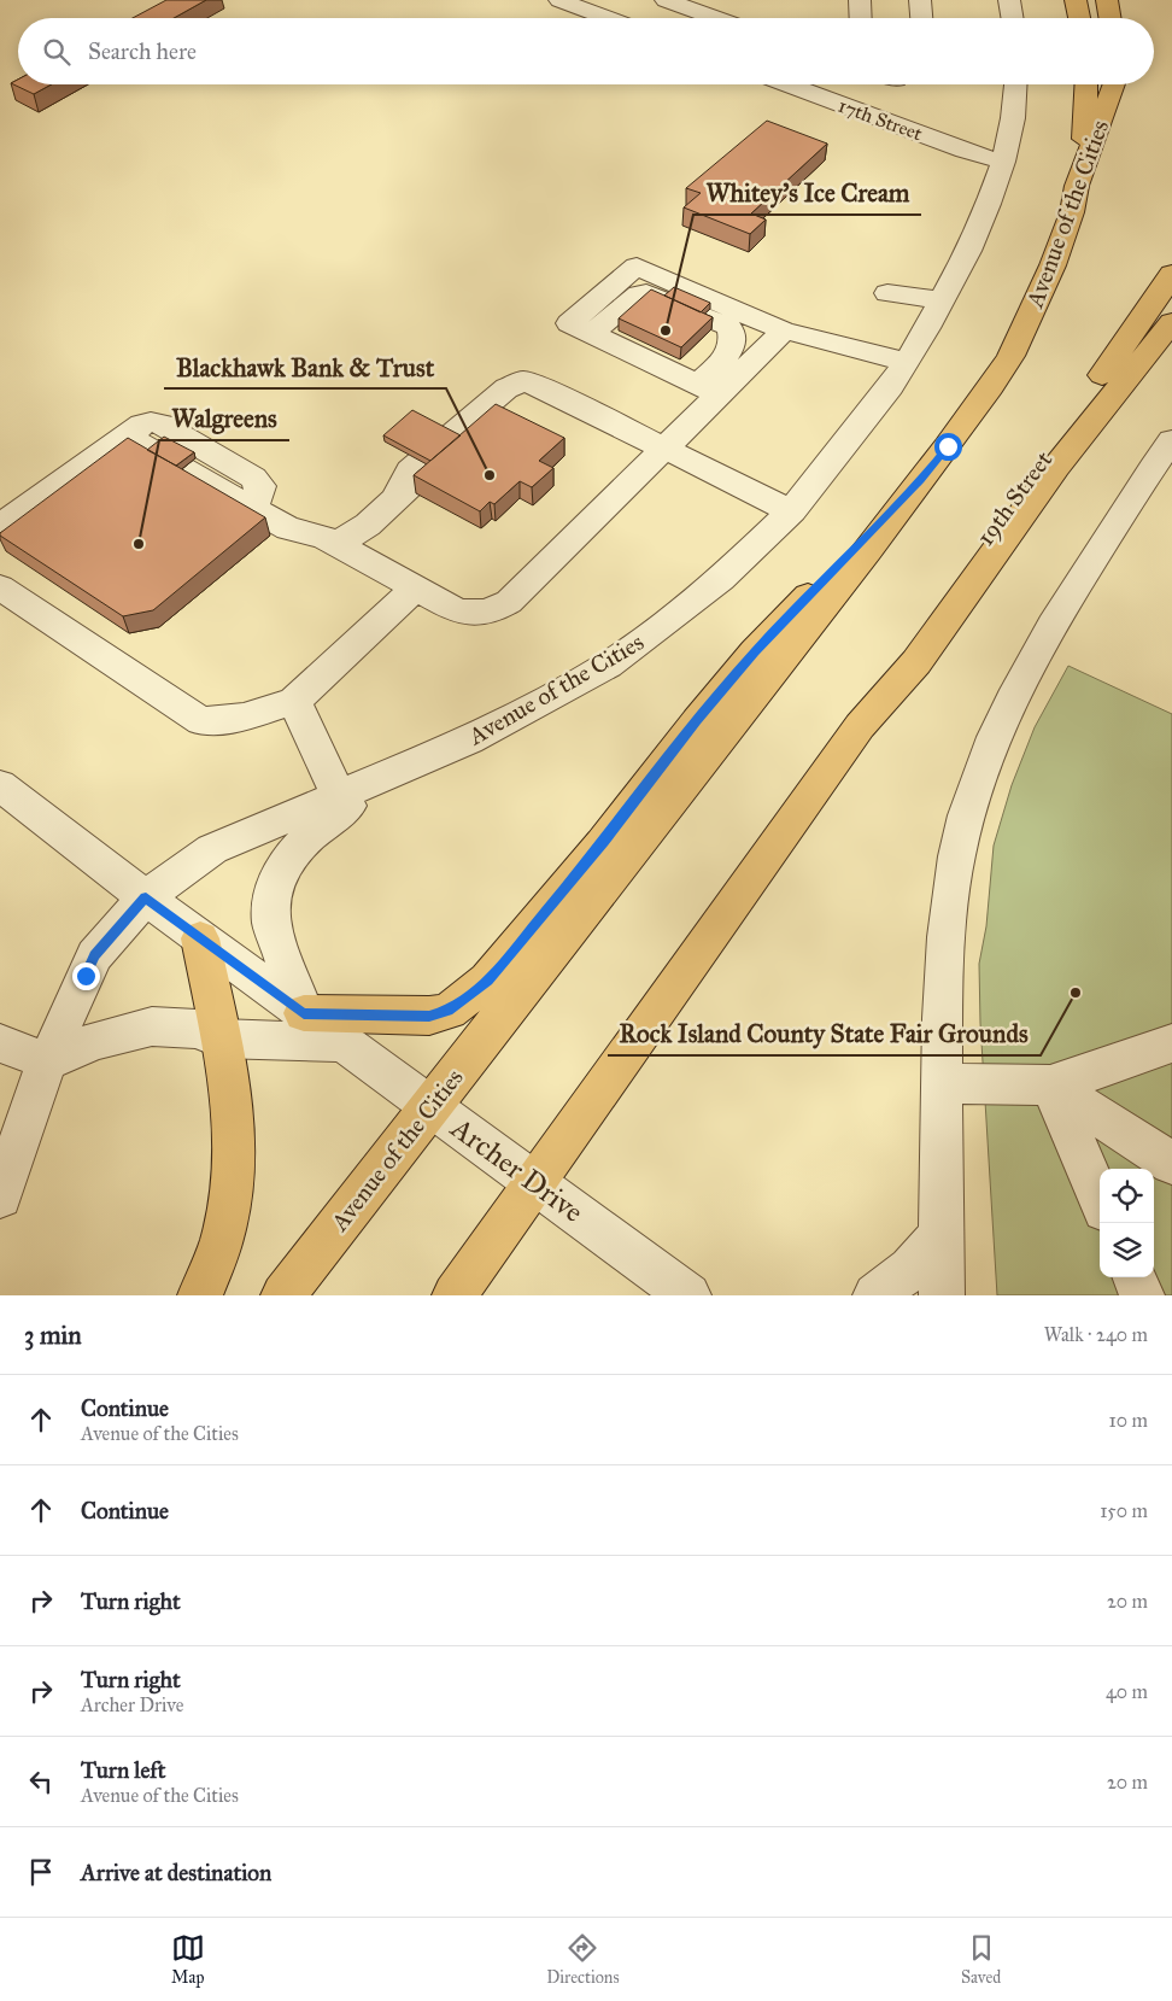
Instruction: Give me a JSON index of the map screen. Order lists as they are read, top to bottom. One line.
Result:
{"streets":{"main road":["Avenue of the Cities","19th Street"],"street":["17th Street","Archer Drive"]},"crossings":[["17th Street","Avenue of the Cities"],["Avenue of the Cities","Archer Drive"]],"places":["Whitey's Ice Cream","Blackhawk Bank & Trust","Walgreens","Rock Island County State Fair Grounds"],"page":{"search":"Search here","heading":["3 min","Walk · 240 m"],"list":[["Continue","Avenue of the Cities","10 m"],["Continue","150 m"],["Turn right","20 m"],["Turn right","Archer Drive","40 m"],["Turn left","Avenue of the Cities","20 m"],"Arrive at destination"],"nav":["Map","Directions","Saved"]}}
